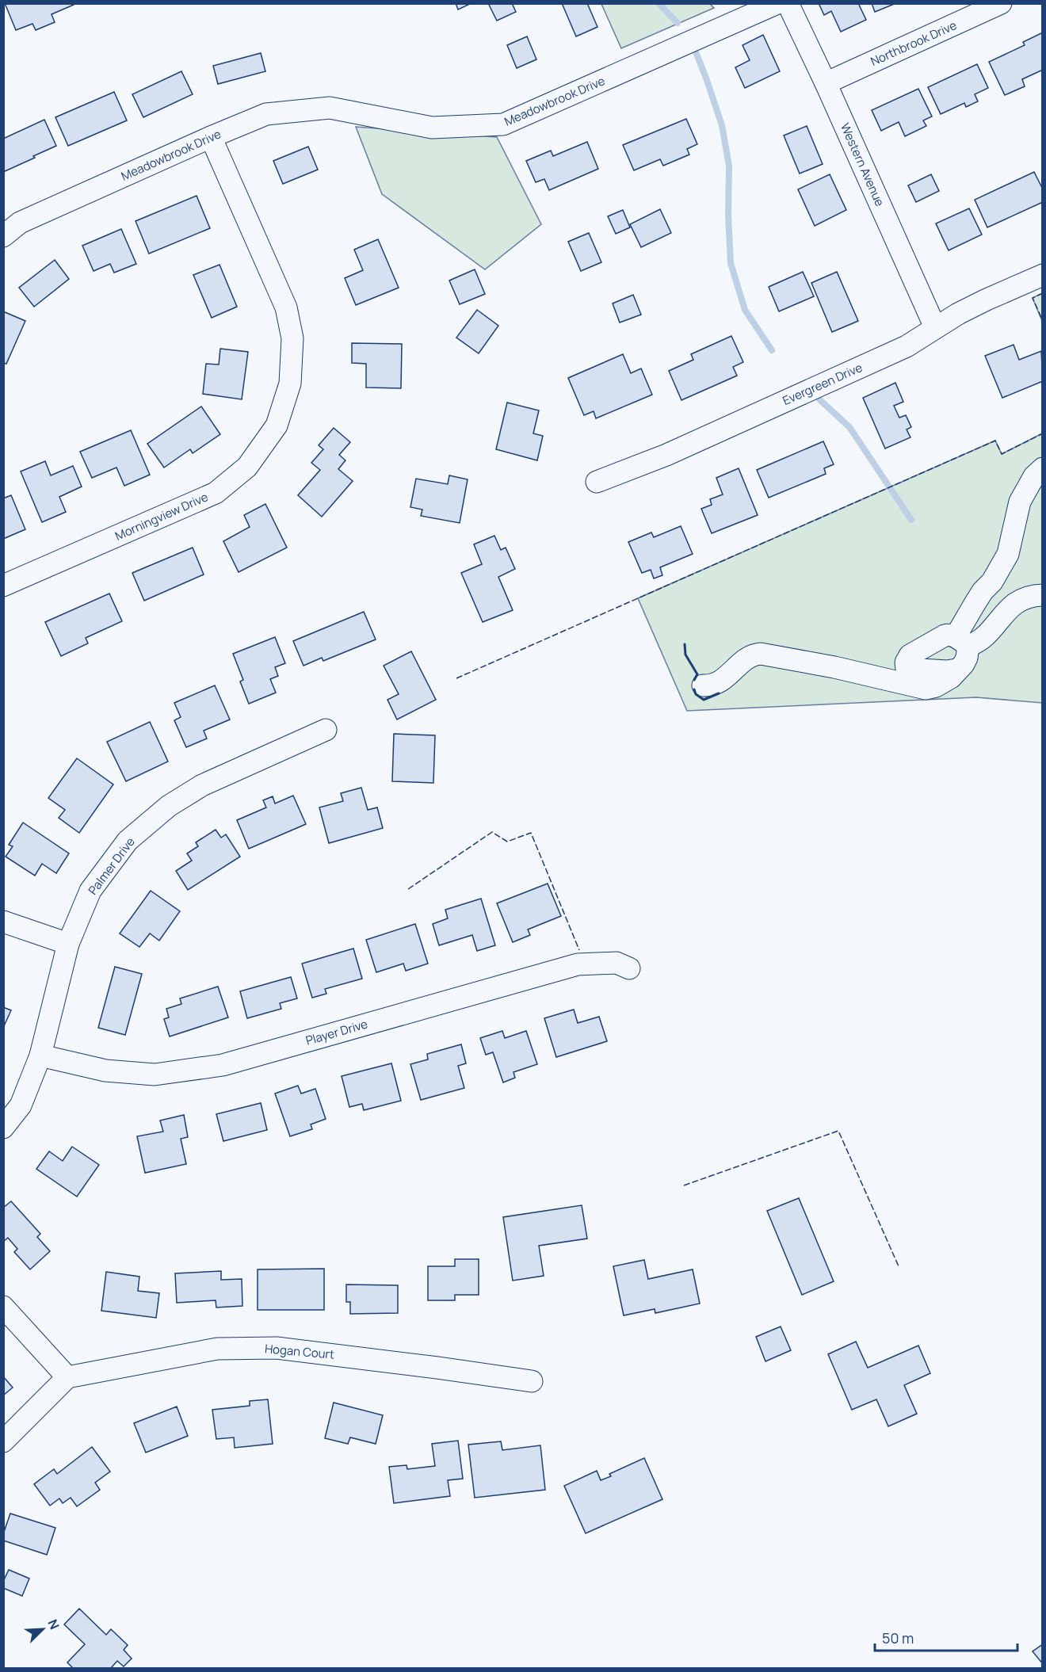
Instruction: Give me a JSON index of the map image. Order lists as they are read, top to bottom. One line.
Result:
{"streets":{"street":["Northbrook Drive","Meadowbrook Drive","Western Avenue","Evergreen Drive","Morningview Drive","Palmer Drive","Player Drive","Hogan Court"]},"crossings":[["Northbrook Drive","Western Avenue"],["Meadowbrook Drive","Morningview Drive"],["Western Avenue","Evergreen Drive"],["Palmer Drive","Player Drive"]],"scale_bar":"50 m","north":"top right"}
